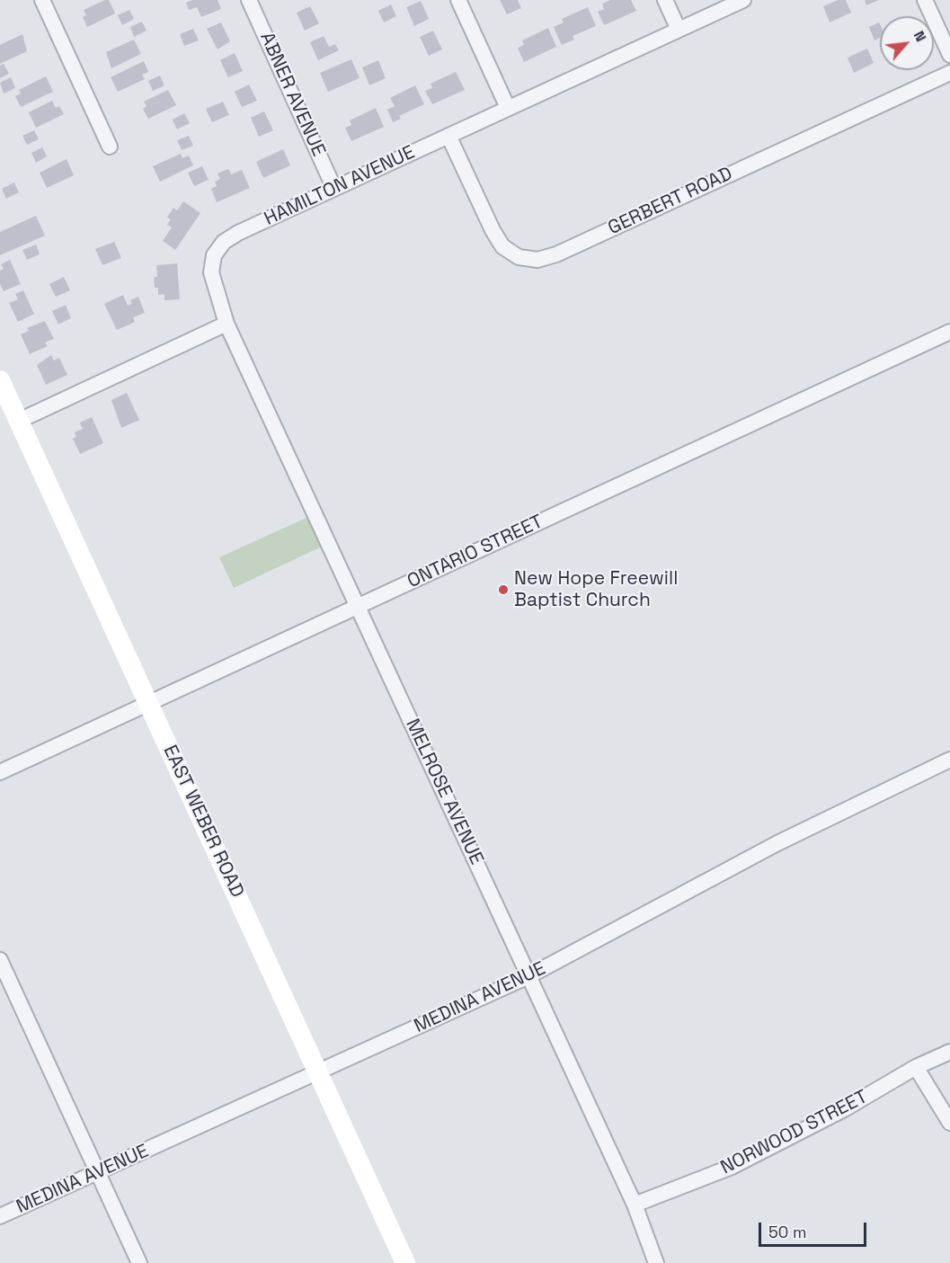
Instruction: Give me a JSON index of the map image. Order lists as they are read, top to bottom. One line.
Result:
{"streets":{"street":["ABNER AVENUE","HAMILTON AVENUE","GERBERT ROAD","ONTARIO STREET","MELROSE AVENUE","EAST WEBER ROAD","MEDINA AVENUE","NORWOOD STREET"]},"crossings":[["ABNER AVENUE","HAMILTON AVENUE"],["HAMILTON AVENUE","GERBERT ROAD"],["HAMILTON AVENUE","MELROSE AVENUE"],["ONTARIO STREET","MELROSE AVENUE"],["ONTARIO STREET","EAST WEBER ROAD"],["MELROSE AVENUE","MEDINA AVENUE"],["MELROSE AVENUE","NORWOOD STREET"],["EAST WEBER ROAD","MEDINA AVENUE"]],"places":["New Hope Freewill Baptist Church"],"scale_bar":"50 m","north":"top right"}
